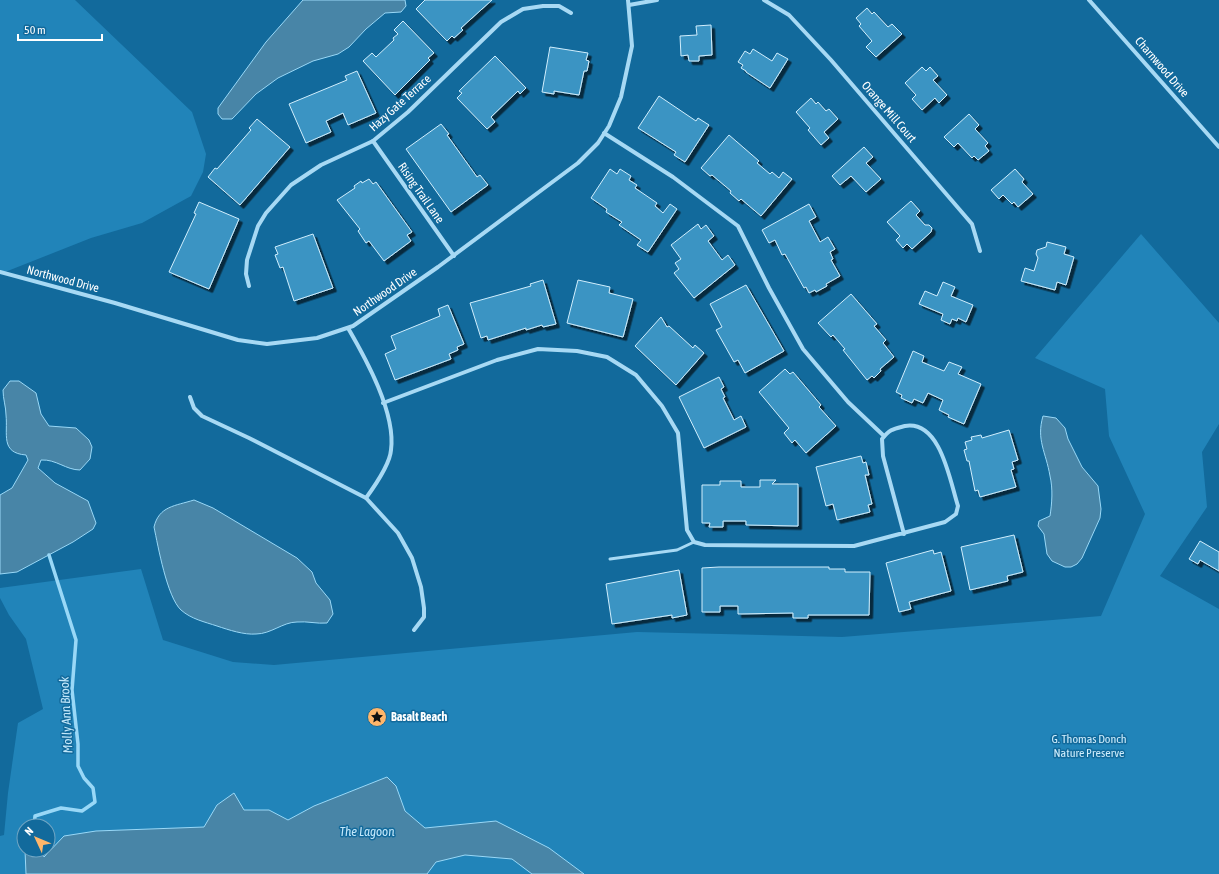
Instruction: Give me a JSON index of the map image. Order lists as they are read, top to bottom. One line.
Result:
{"streets":{"street":["Charnwood Drive","Hazy Gate Terrace","Orange Mill Court","Rising Trail Lane","Northwood Drive"]},"crossings":[["Hazy Gate Terrace","Rising Trail Lane"],["Rising Trail Lane","Northwood Drive"]],"water":["Molly Ann Brook","The Lagoon"],"parks":["G. Thomas Donch Nature Preserve"],"places":{"place":["Basalt Beach"]},"scale_bar":"50 m","north":"top left"}
